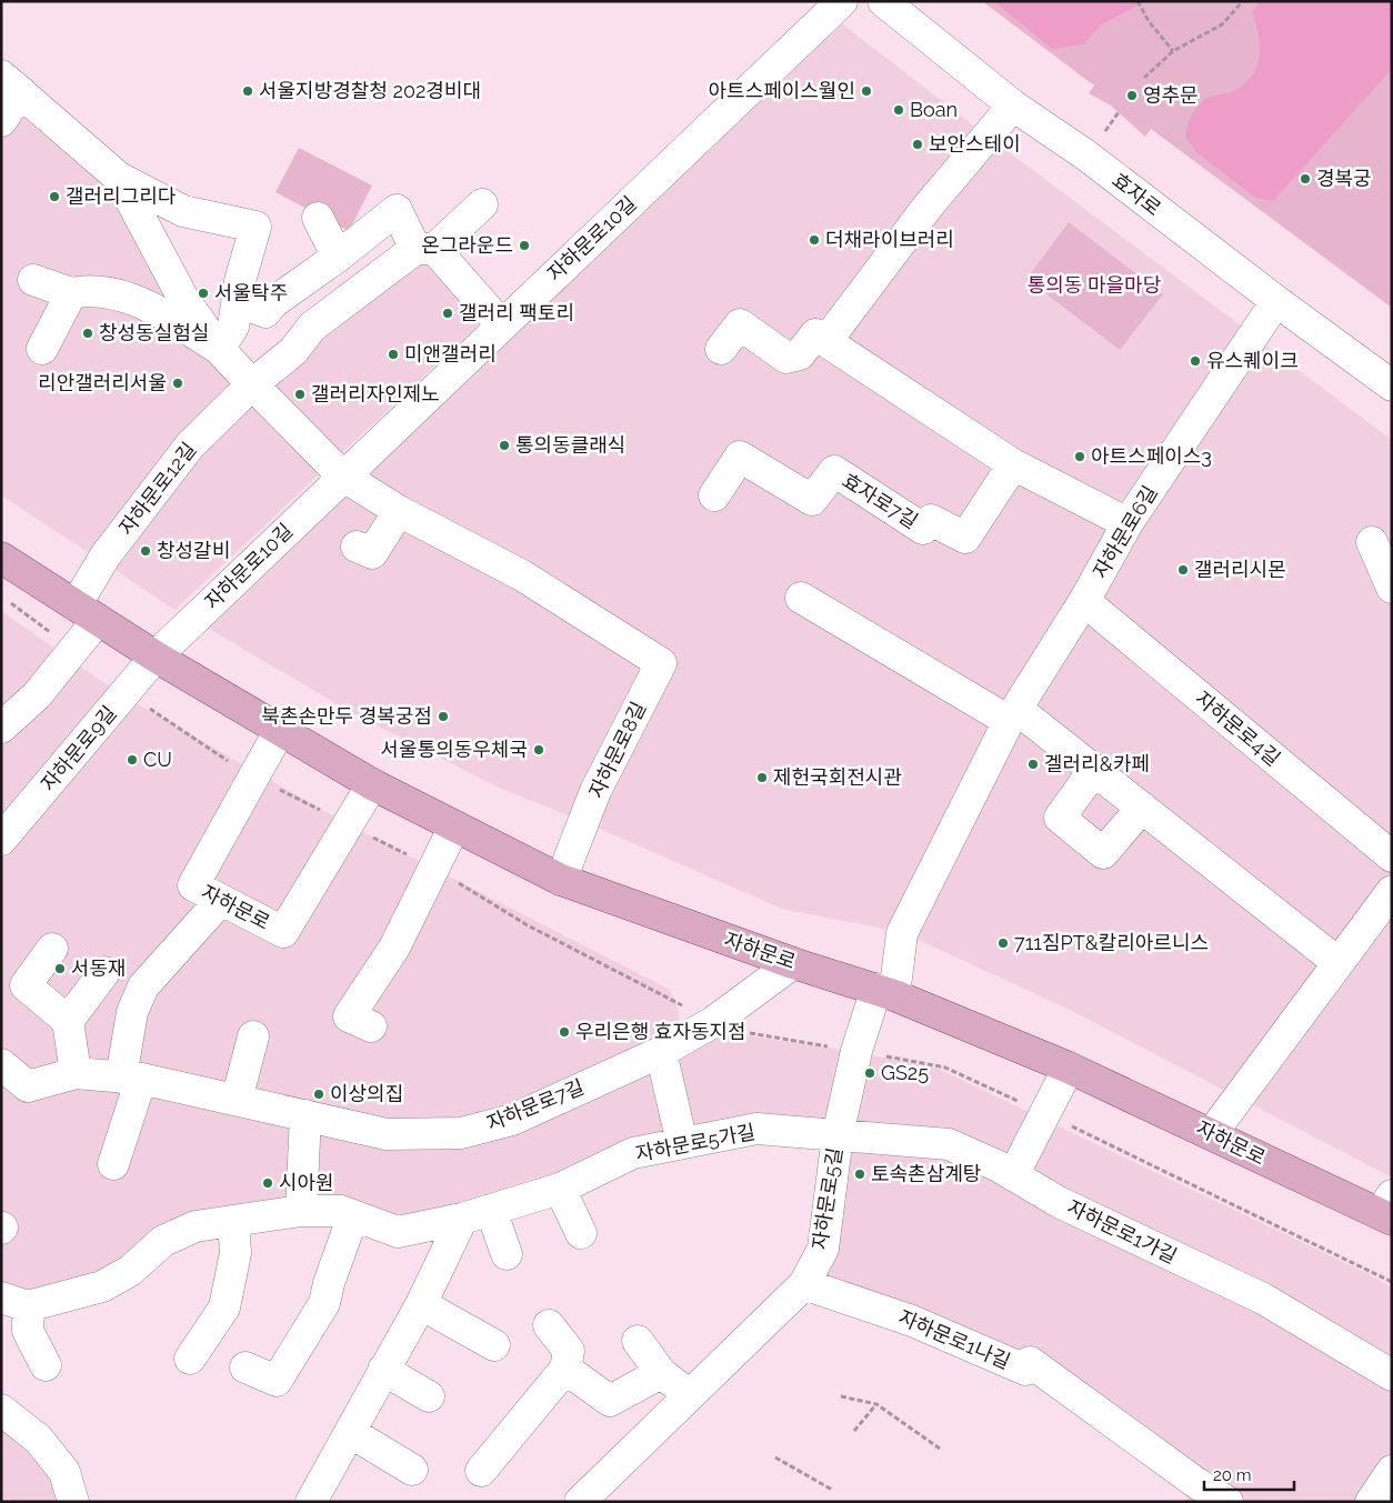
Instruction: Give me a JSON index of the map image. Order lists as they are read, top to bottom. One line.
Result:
{"streets":{"main road":["자하문로"],"street":["효자로","자하문로10길","자하문로12길","효자로7길","자하문로6길","자하문로4길","자하문로9길","자하문로8길","자하문로7길","자하문로5가길","자하문로5길","자하문로1가길","자하문로1나길"]},"crossings":[["효자로","자하문로6길"],["자하문로10길","자하문로9길"],["자하문로10길","자하문로"],["자하문로12길","자하문로"],["자하문로6길","자하문로4길"],["자하문로6길","자하문로"],["자하문로6길","자하문로5길"],["자하문로9길","자하문로"],["자하문로8길","자하문로"],["자하문로","자하문로7길"],["자하문로","자하문로5길"],["자하문로5가길","자하문로5길"],["자하문로5가길","자하문로1가길"],["자하문로5길","자하문로1가길"],["자하문로5길","자하문로1나길"]],"parks":["통의동 마을마당"],"places":["서울지방경찰청 202경비대","아트스페이스월인","영추문","Boan","보안스테이","경복궁","갤러리그리다","더채라이브러리","온그라운드","서울탁주","갤러리 팩토리","창성동실험실","미앤갤러리","유스퀘이크","리안갤러리서울","갤러리자인제노","통의동클래식","아트스페이스3","창성갈비","갤러리시몬","북촌손만두 경복궁점","서울통의동우체국","CU","겔러리&카페","제헌국회전시관","711짐PT&칼리아르니스","서동재","우리은행 효자동지점","GS25","이상의집","토속촌삼계탕","시아원"],"scale_bar":"20 m"}
